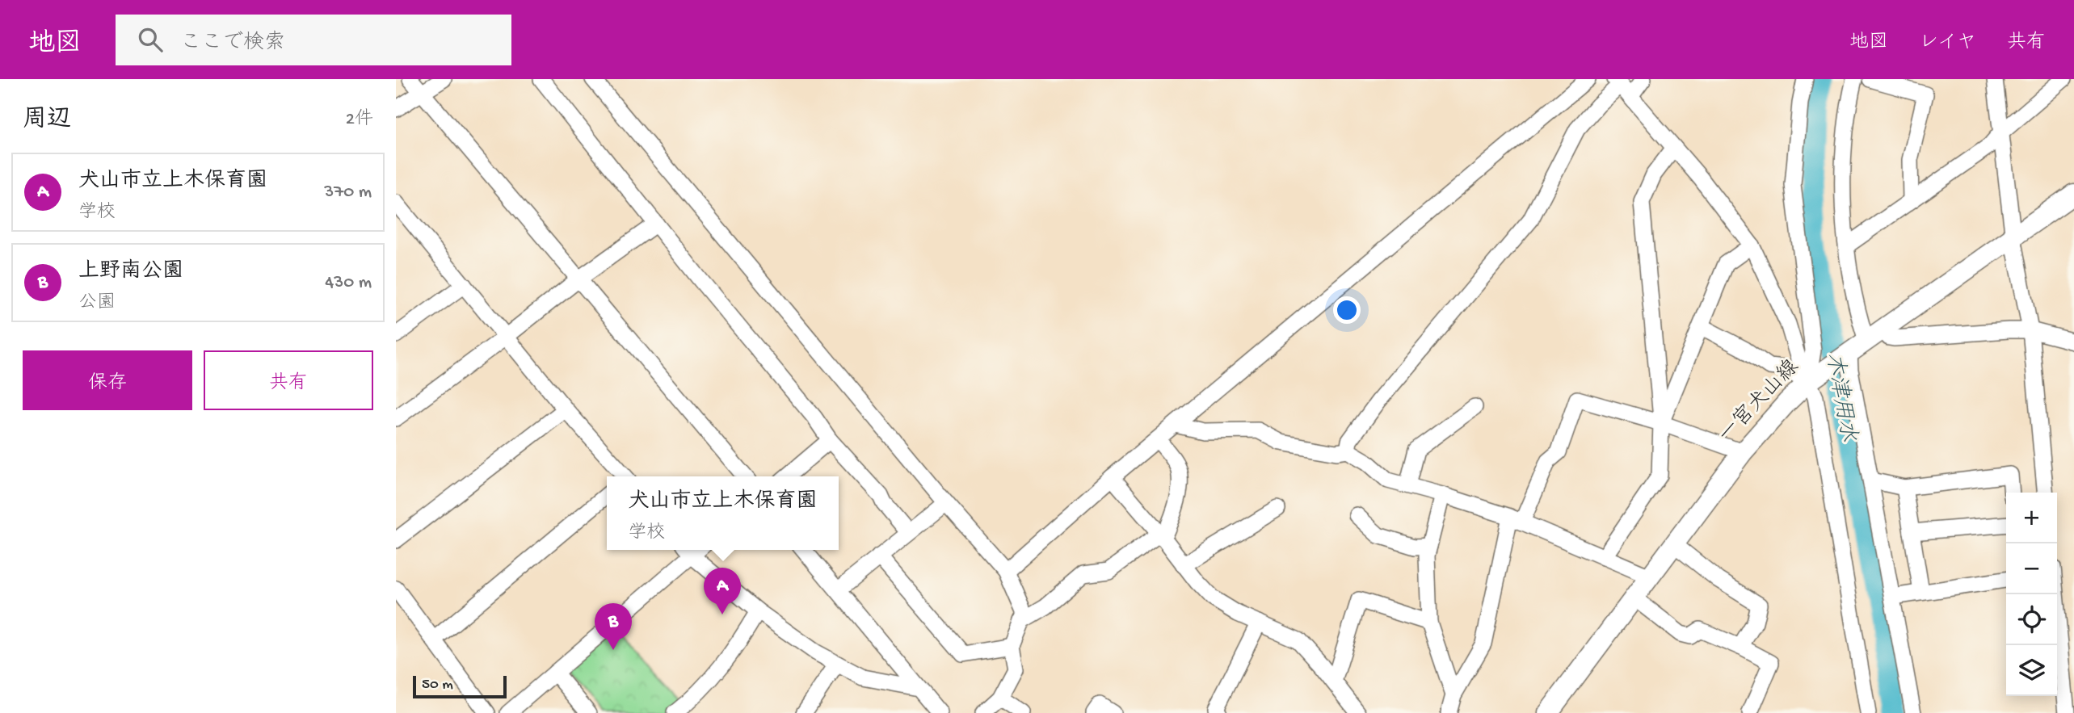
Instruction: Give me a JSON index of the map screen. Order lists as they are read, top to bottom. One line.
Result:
{"streets":{"main road":["一宮犬山線"]},"water":["木津用水"],"scale_bar":"50 m","page":{"header":"地図","search":"ここで検索","nav":["地図","レイヤ","共有"],"heading":["周辺","2件"],"list":[{"mark":"A","name":"犬山市立上木保育園","note":"学校","value":"370 m"},{"mark":"B","name":"上野南公園","note":"公園","value":"430 m"}],"buttons":["保存","共有"],"popup":["犬山市立上木保育園","学校"],"map_buttons":["+","−"],"pins":["A","B"],"scale":"50 m"}}
